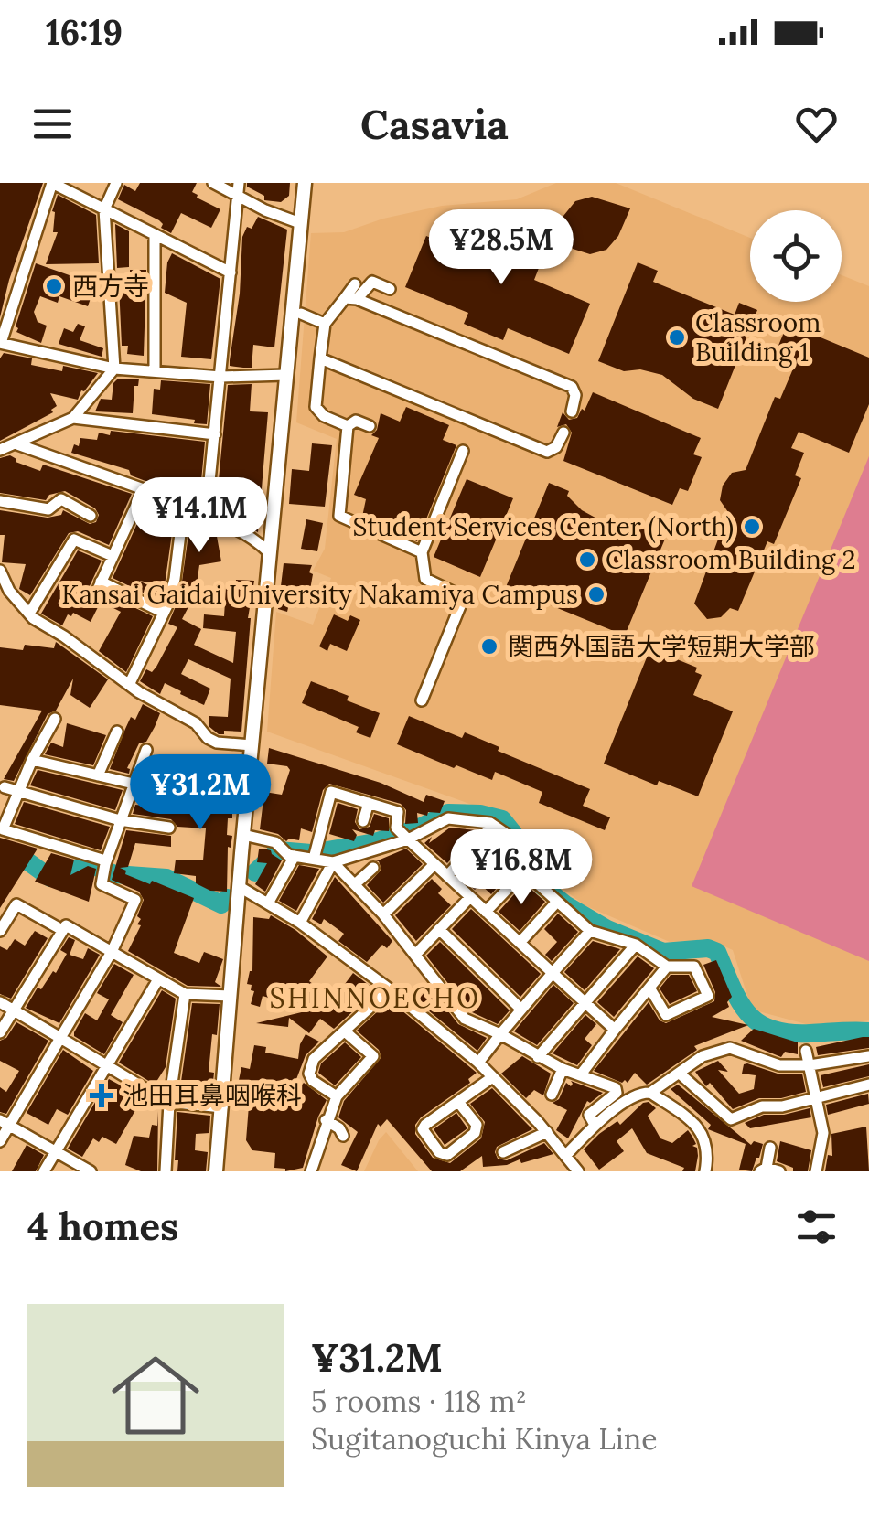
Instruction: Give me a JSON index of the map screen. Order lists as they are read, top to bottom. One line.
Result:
{"districts":["SHINNOECHO"],"places":{"other":["西方寺","Classroom Building 1","Student Services Center (North)","Classroom Building 2","Kansai Gaidai University Nakamiya Campus","関西外国語大学短期大学部"],"health":["池田耳鼻咽喉科"]},"page":{"status":"16:19","header":"Casavia","price":["¥28.5M","¥14.1M","¥31.2M","¥16.8M"],"heading":"4 homes","list":[{"name":"¥31.2M","note":"5 rooms · 118 m² · Sugitanoguchi Kinya Line"}]}}
